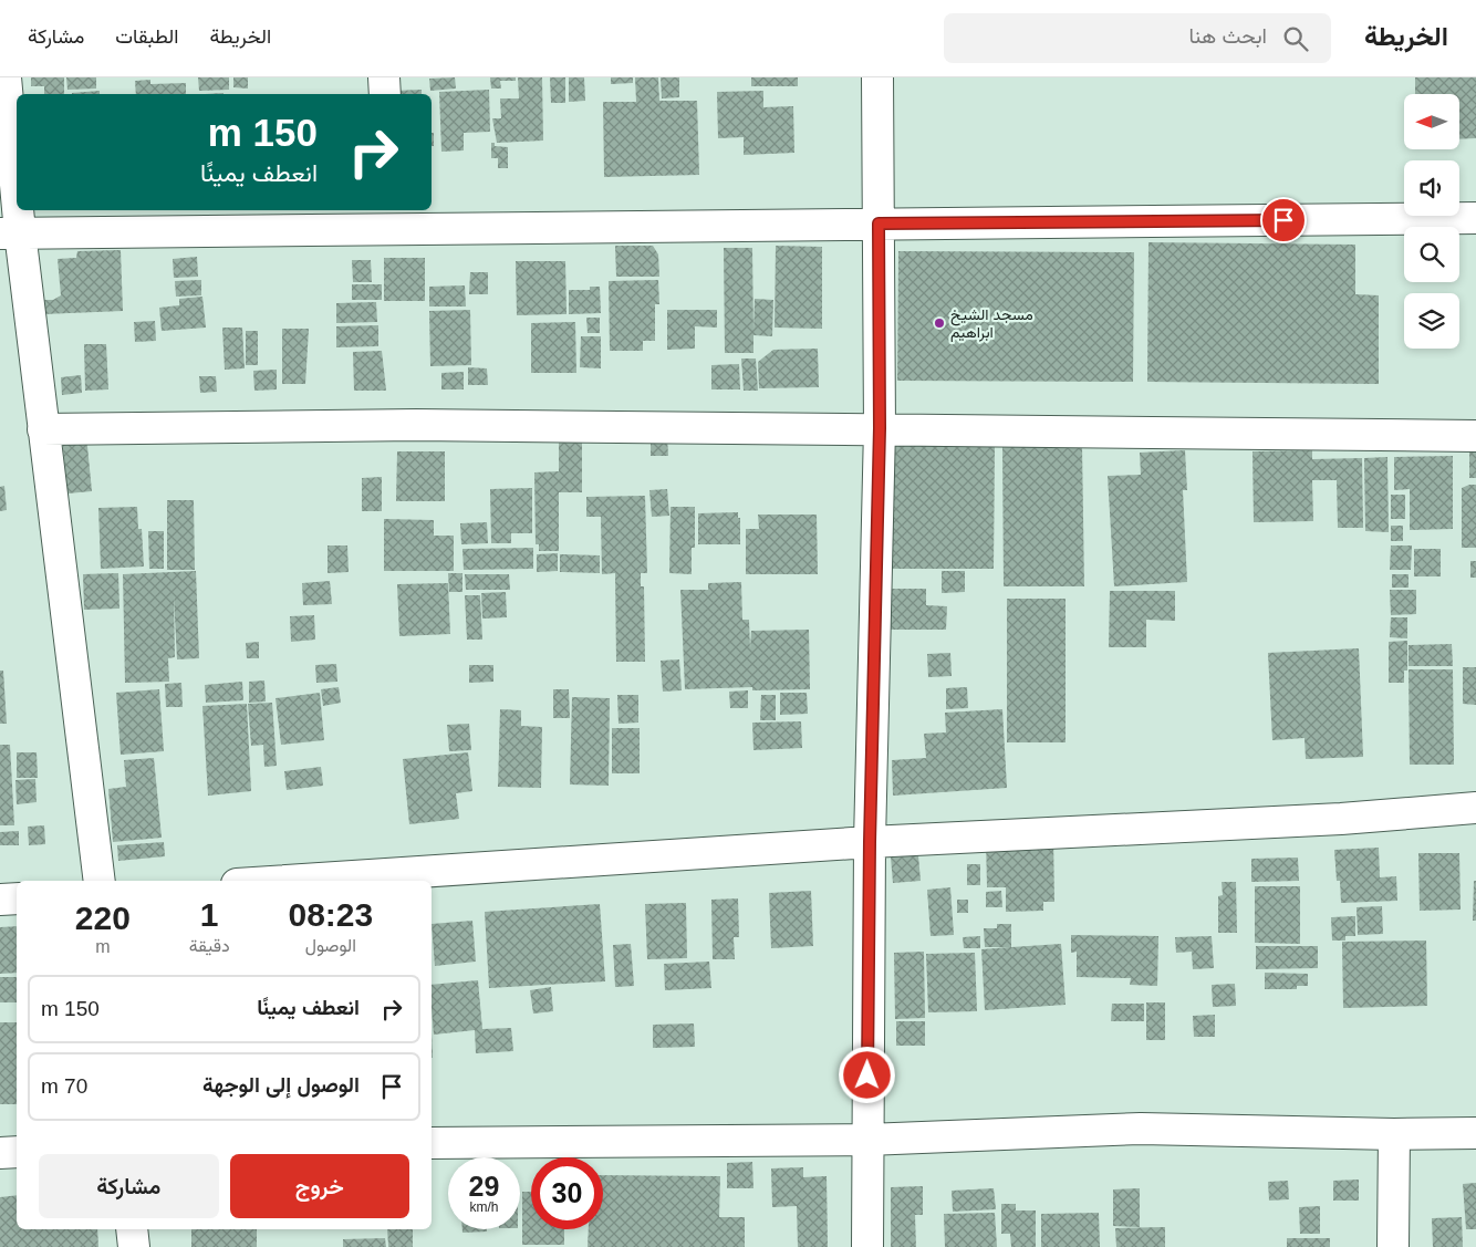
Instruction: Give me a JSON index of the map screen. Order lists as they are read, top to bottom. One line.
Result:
{"places":["مسجد الشيخ ابراهيم"],"north":"left","page":{"header":"الخريطة","search":"ابحث هنا","nav":["الخريطة","الطبقات","مشاركة"],"turn":["150 m","انعطف يمينًا"],"eta":["08:23","الوصول","1","دقيقة","220","m"],"list":[{"name":"انعطف يمينًا","value":"150 m"},{"name":"الوصول إلى الوجهة","value":"70 m"}],"buttons":["خروج","مشاركة"],"speed":"29 km/h","limit":"30"}}
